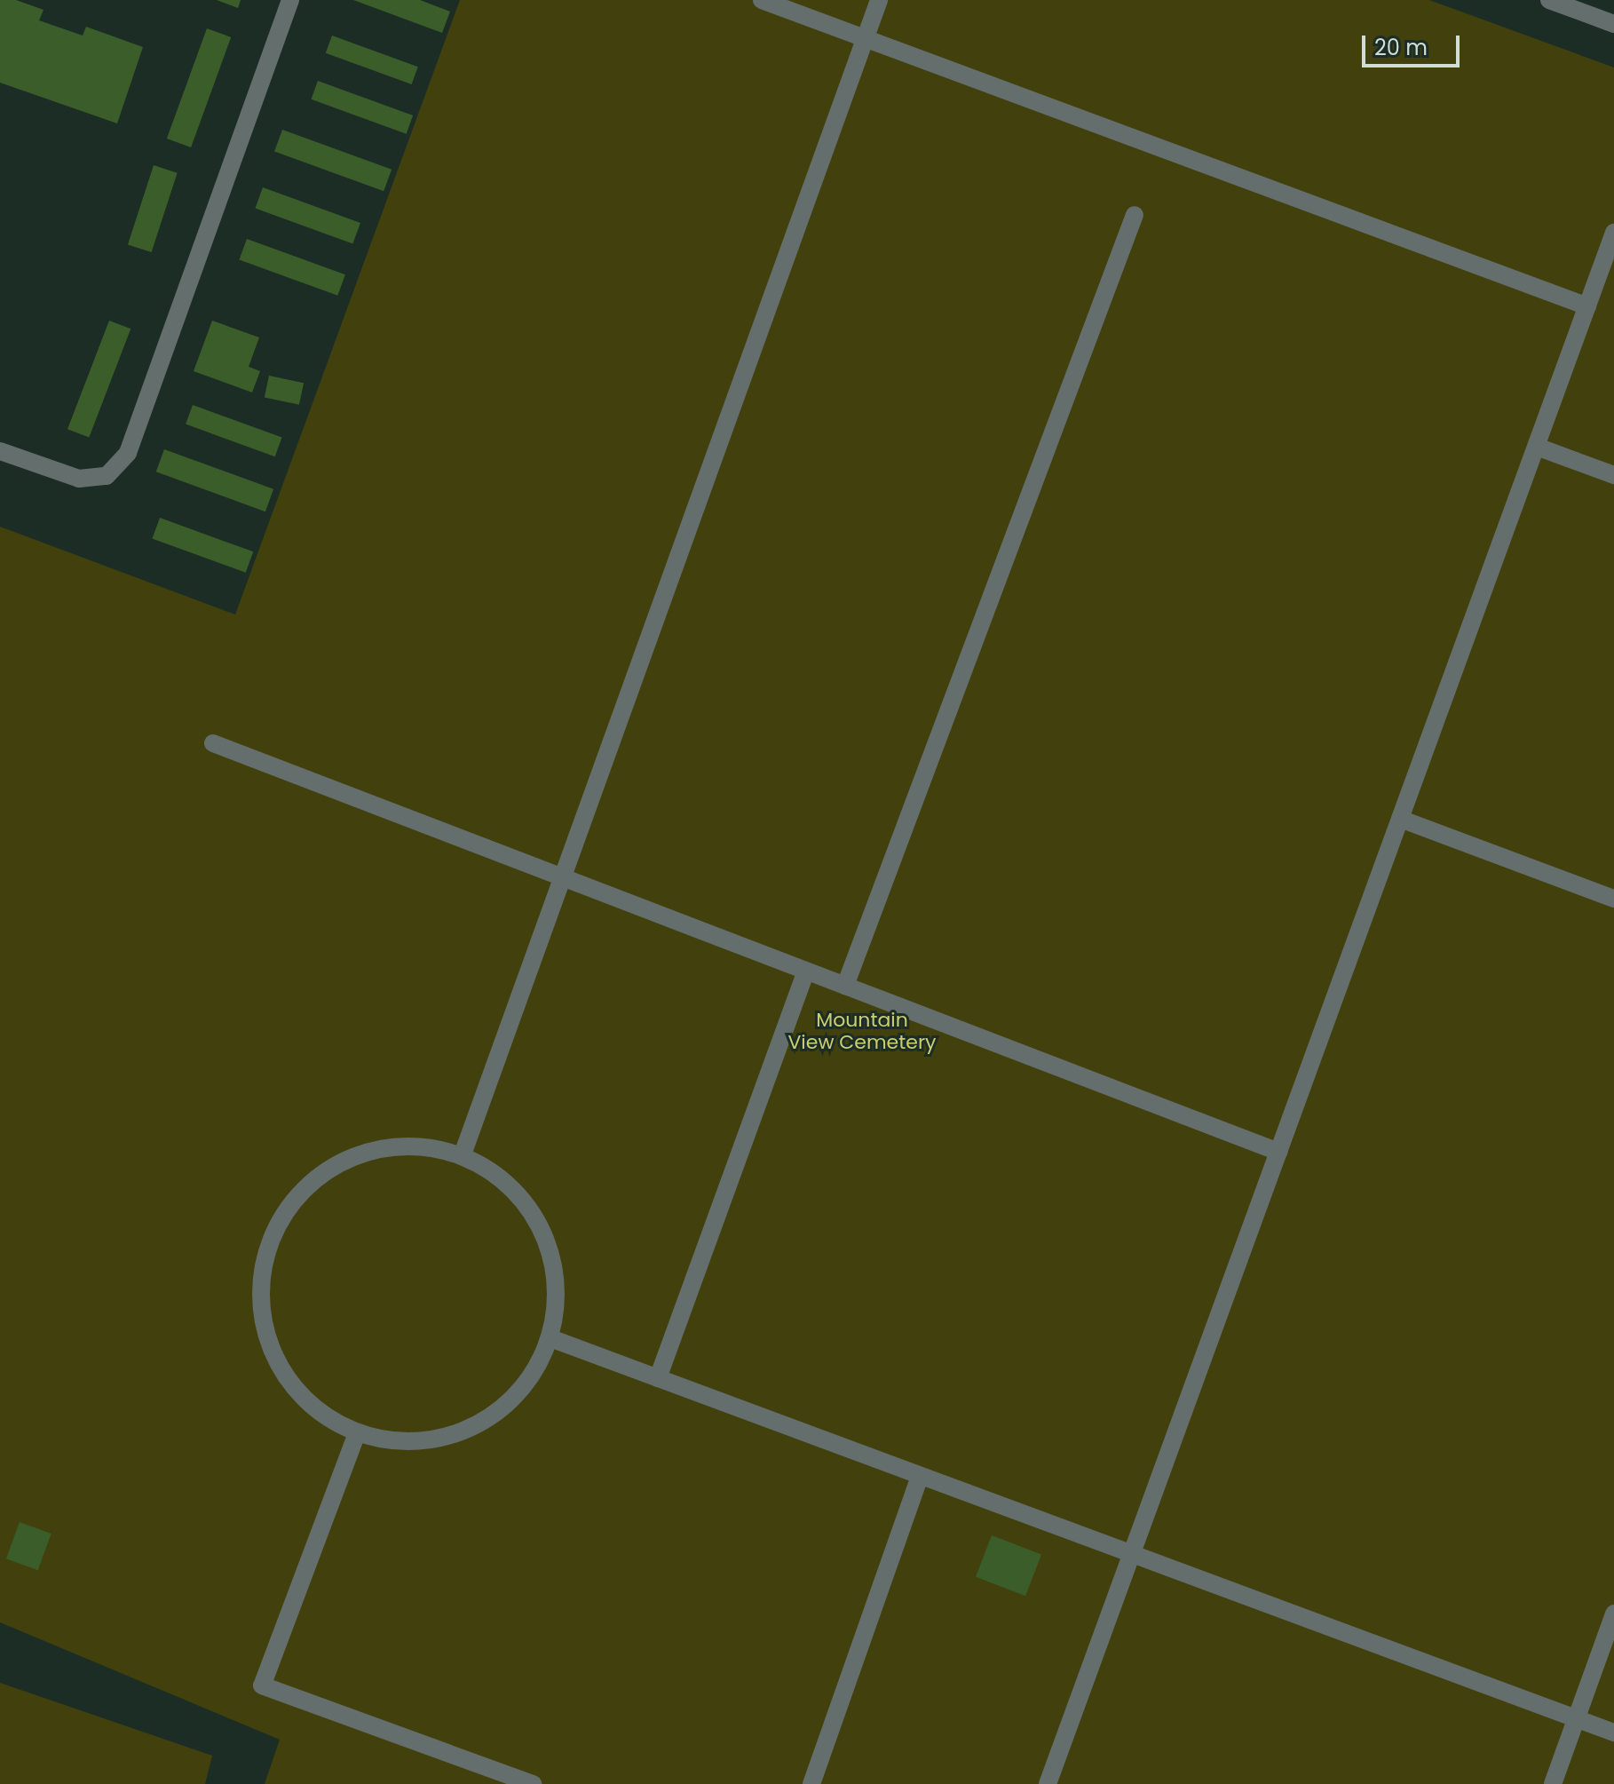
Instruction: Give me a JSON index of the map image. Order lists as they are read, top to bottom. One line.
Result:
{"parks":["Mountain View Cemetery"],"scale_bar":"20 m"}
